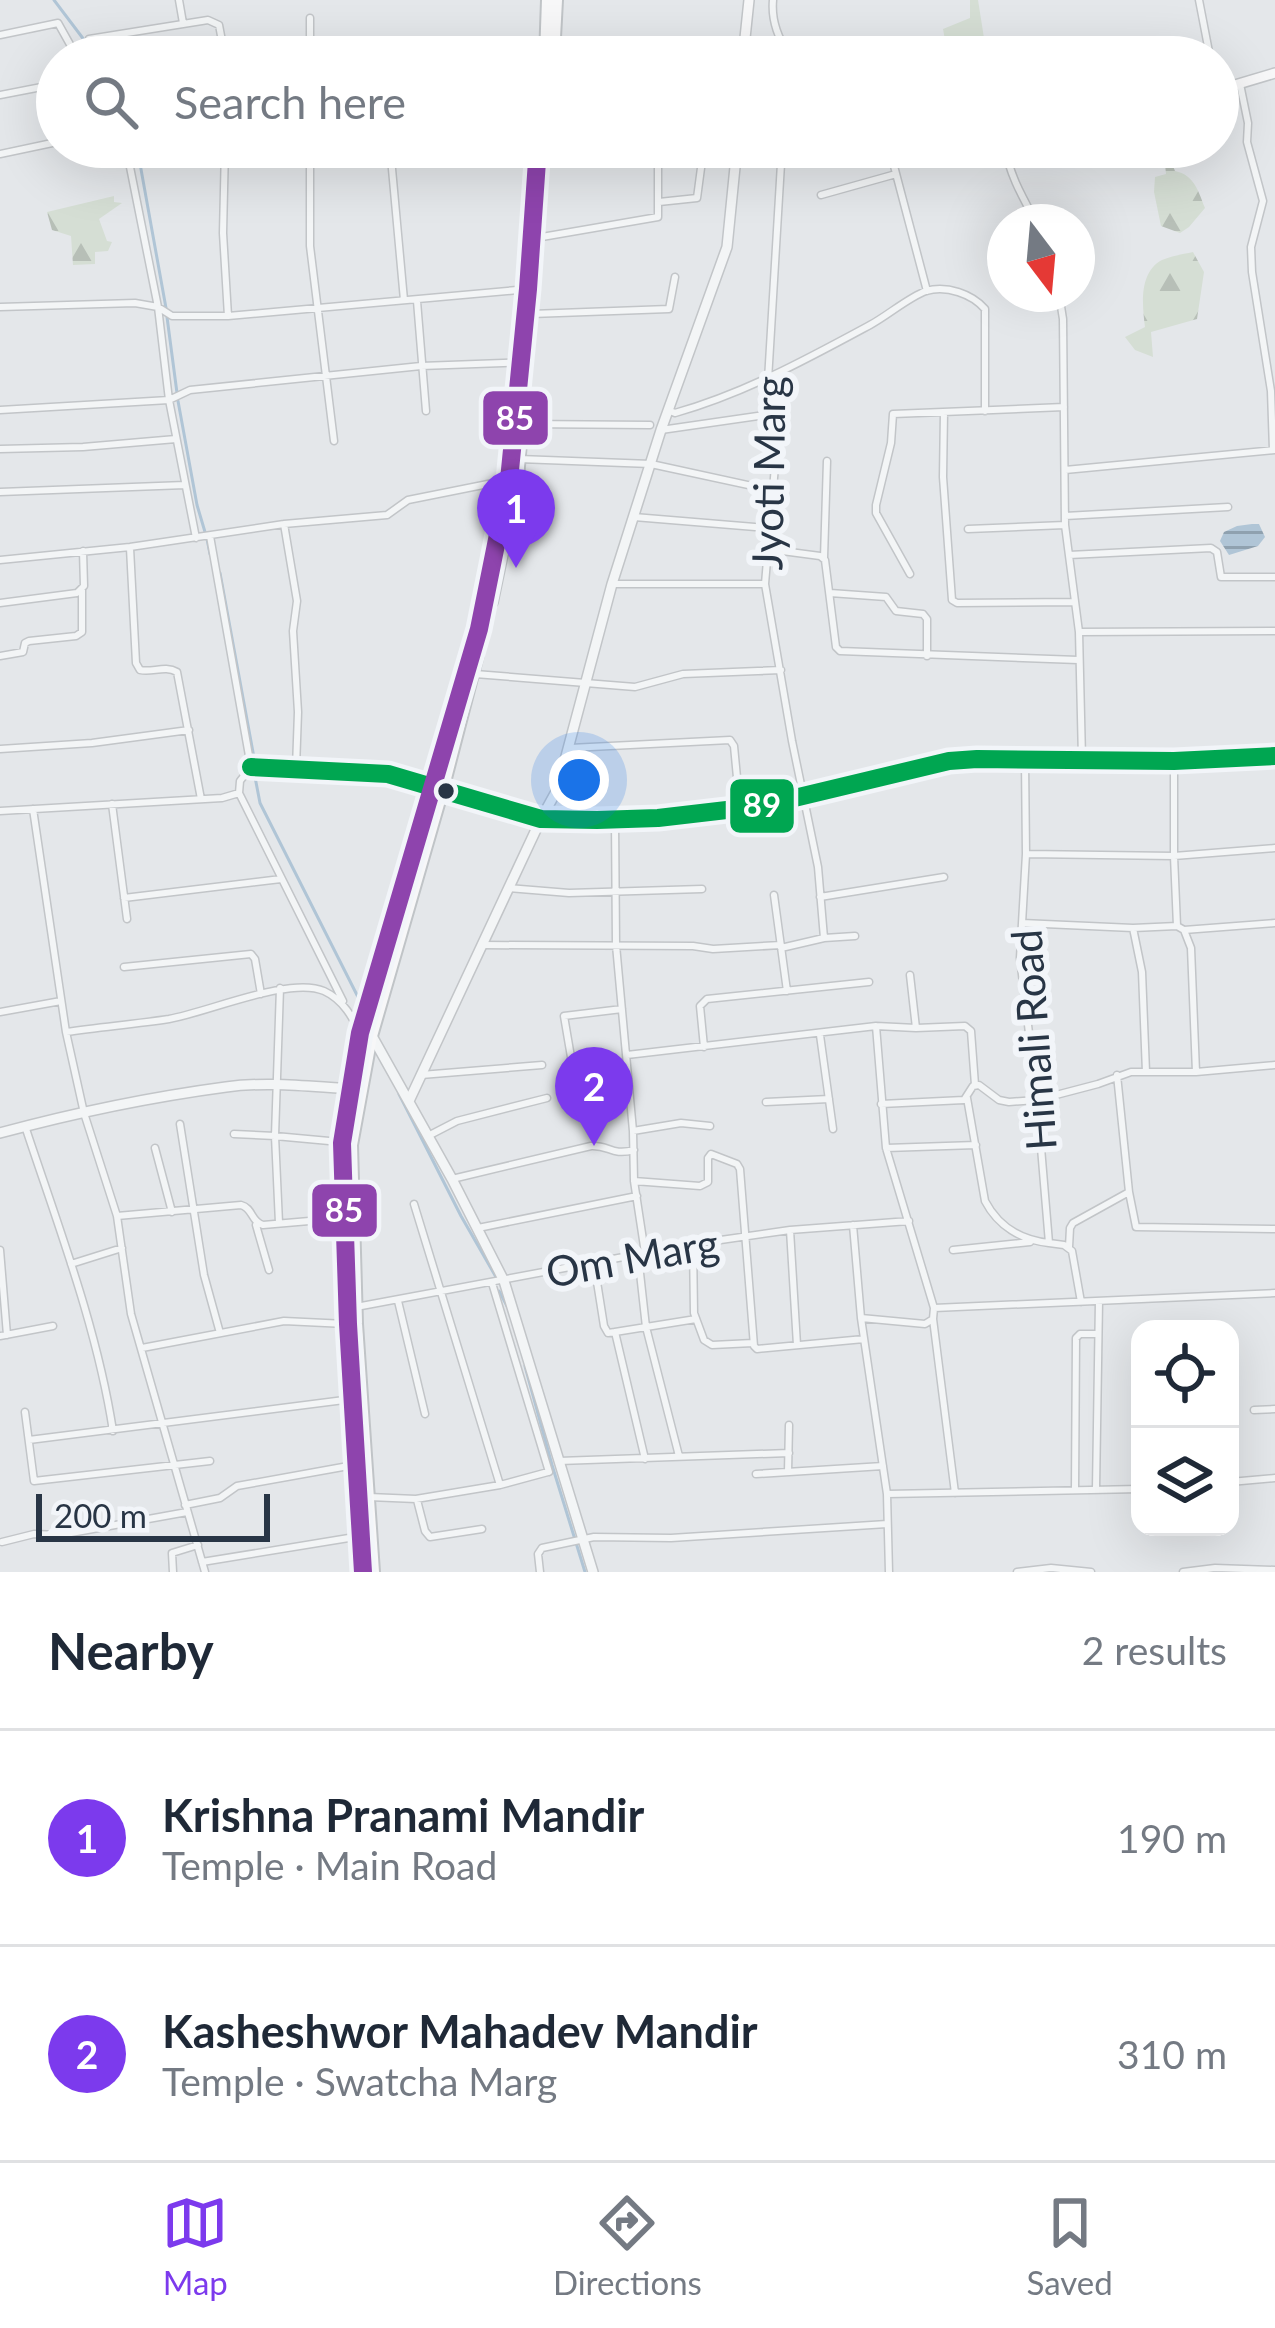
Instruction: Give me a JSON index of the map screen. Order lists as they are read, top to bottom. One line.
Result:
{"streets":{"street":["Jyoti Marg","Himali Road","Om Marg"]},"lines":["transit line 85","transit line 89"],"scale_bar":"200 m","north":"bottom","page":{"search":"Search here","pins":["1","2"],"scale":"200 m","heading":["Nearby","2 results"],"list":[{"mark":"1","name":"Krishna Pranami Mandir","note":"Temple · Main Road","value":"190 m"},{"mark":"2","name":"Kasheshwor Mahadev Mandir","note":"Temple · Swatcha Marg","value":"310 m"}],"nav":["Map","Directions","Saved"]}}
